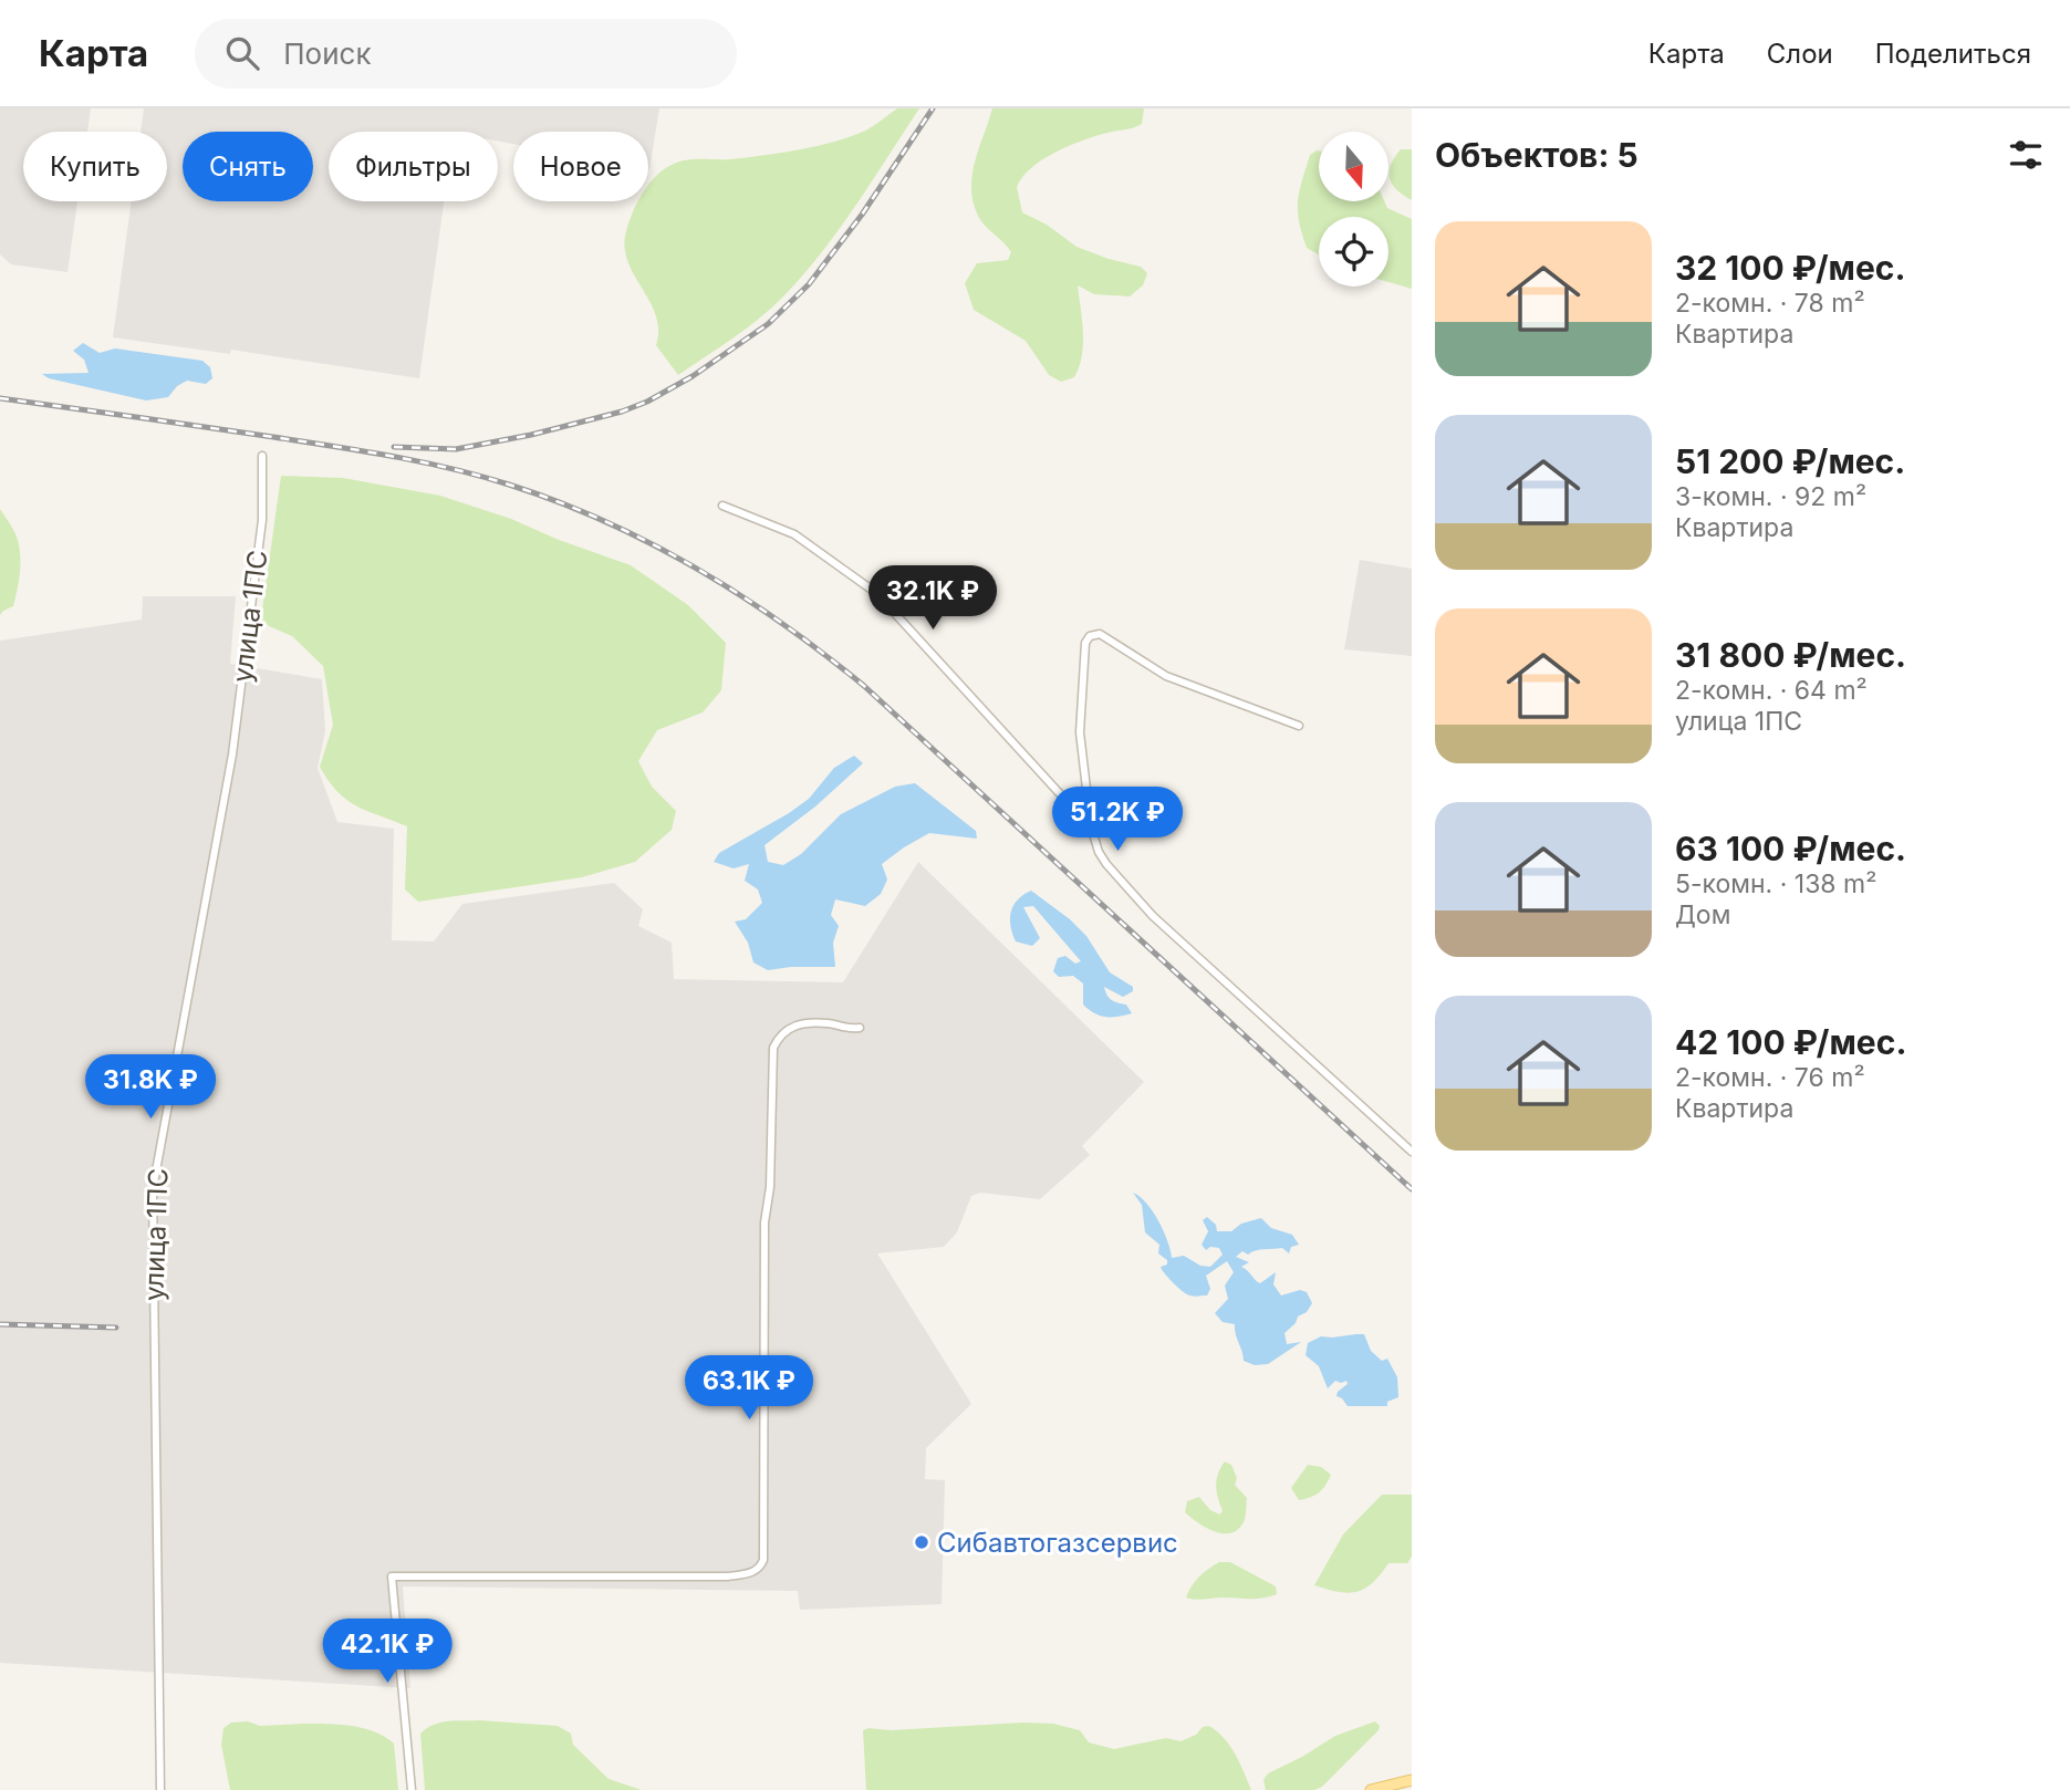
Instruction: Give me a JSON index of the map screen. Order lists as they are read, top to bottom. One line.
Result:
{"streets":{"street":["улица 1ПС"]},"places":["Сибавтогазсервис"],"north":"bottom","page":{"header":"Карта","search":"Поиск","nav":["Карта","Слои","Поделиться"],"heading":"Объектов: 5","chip":["Купить","Снять","Фильтры","Новое"],"list":[{"name":"32 100 ₽/мес.","note":"2-комн. · 78 m² · Квартира"},{"name":"51 200 ₽/мес.","note":"3-комн. · 92 m² · Квартира"},{"name":"31 800 ₽/мес.","note":"2-комн. · 64 m² · улица 1ПС"},{"name":"63 100 ₽/мес.","note":"5-комн. · 138 m² · Дом"},{"name":"42 100 ₽/мес.","note":"2-комн. · 76 m² · Квартира"}],"price":["32.1K ₽","51.2K ₽","31.8K ₽","63.1K ₽","42.1K ₽"]}}
